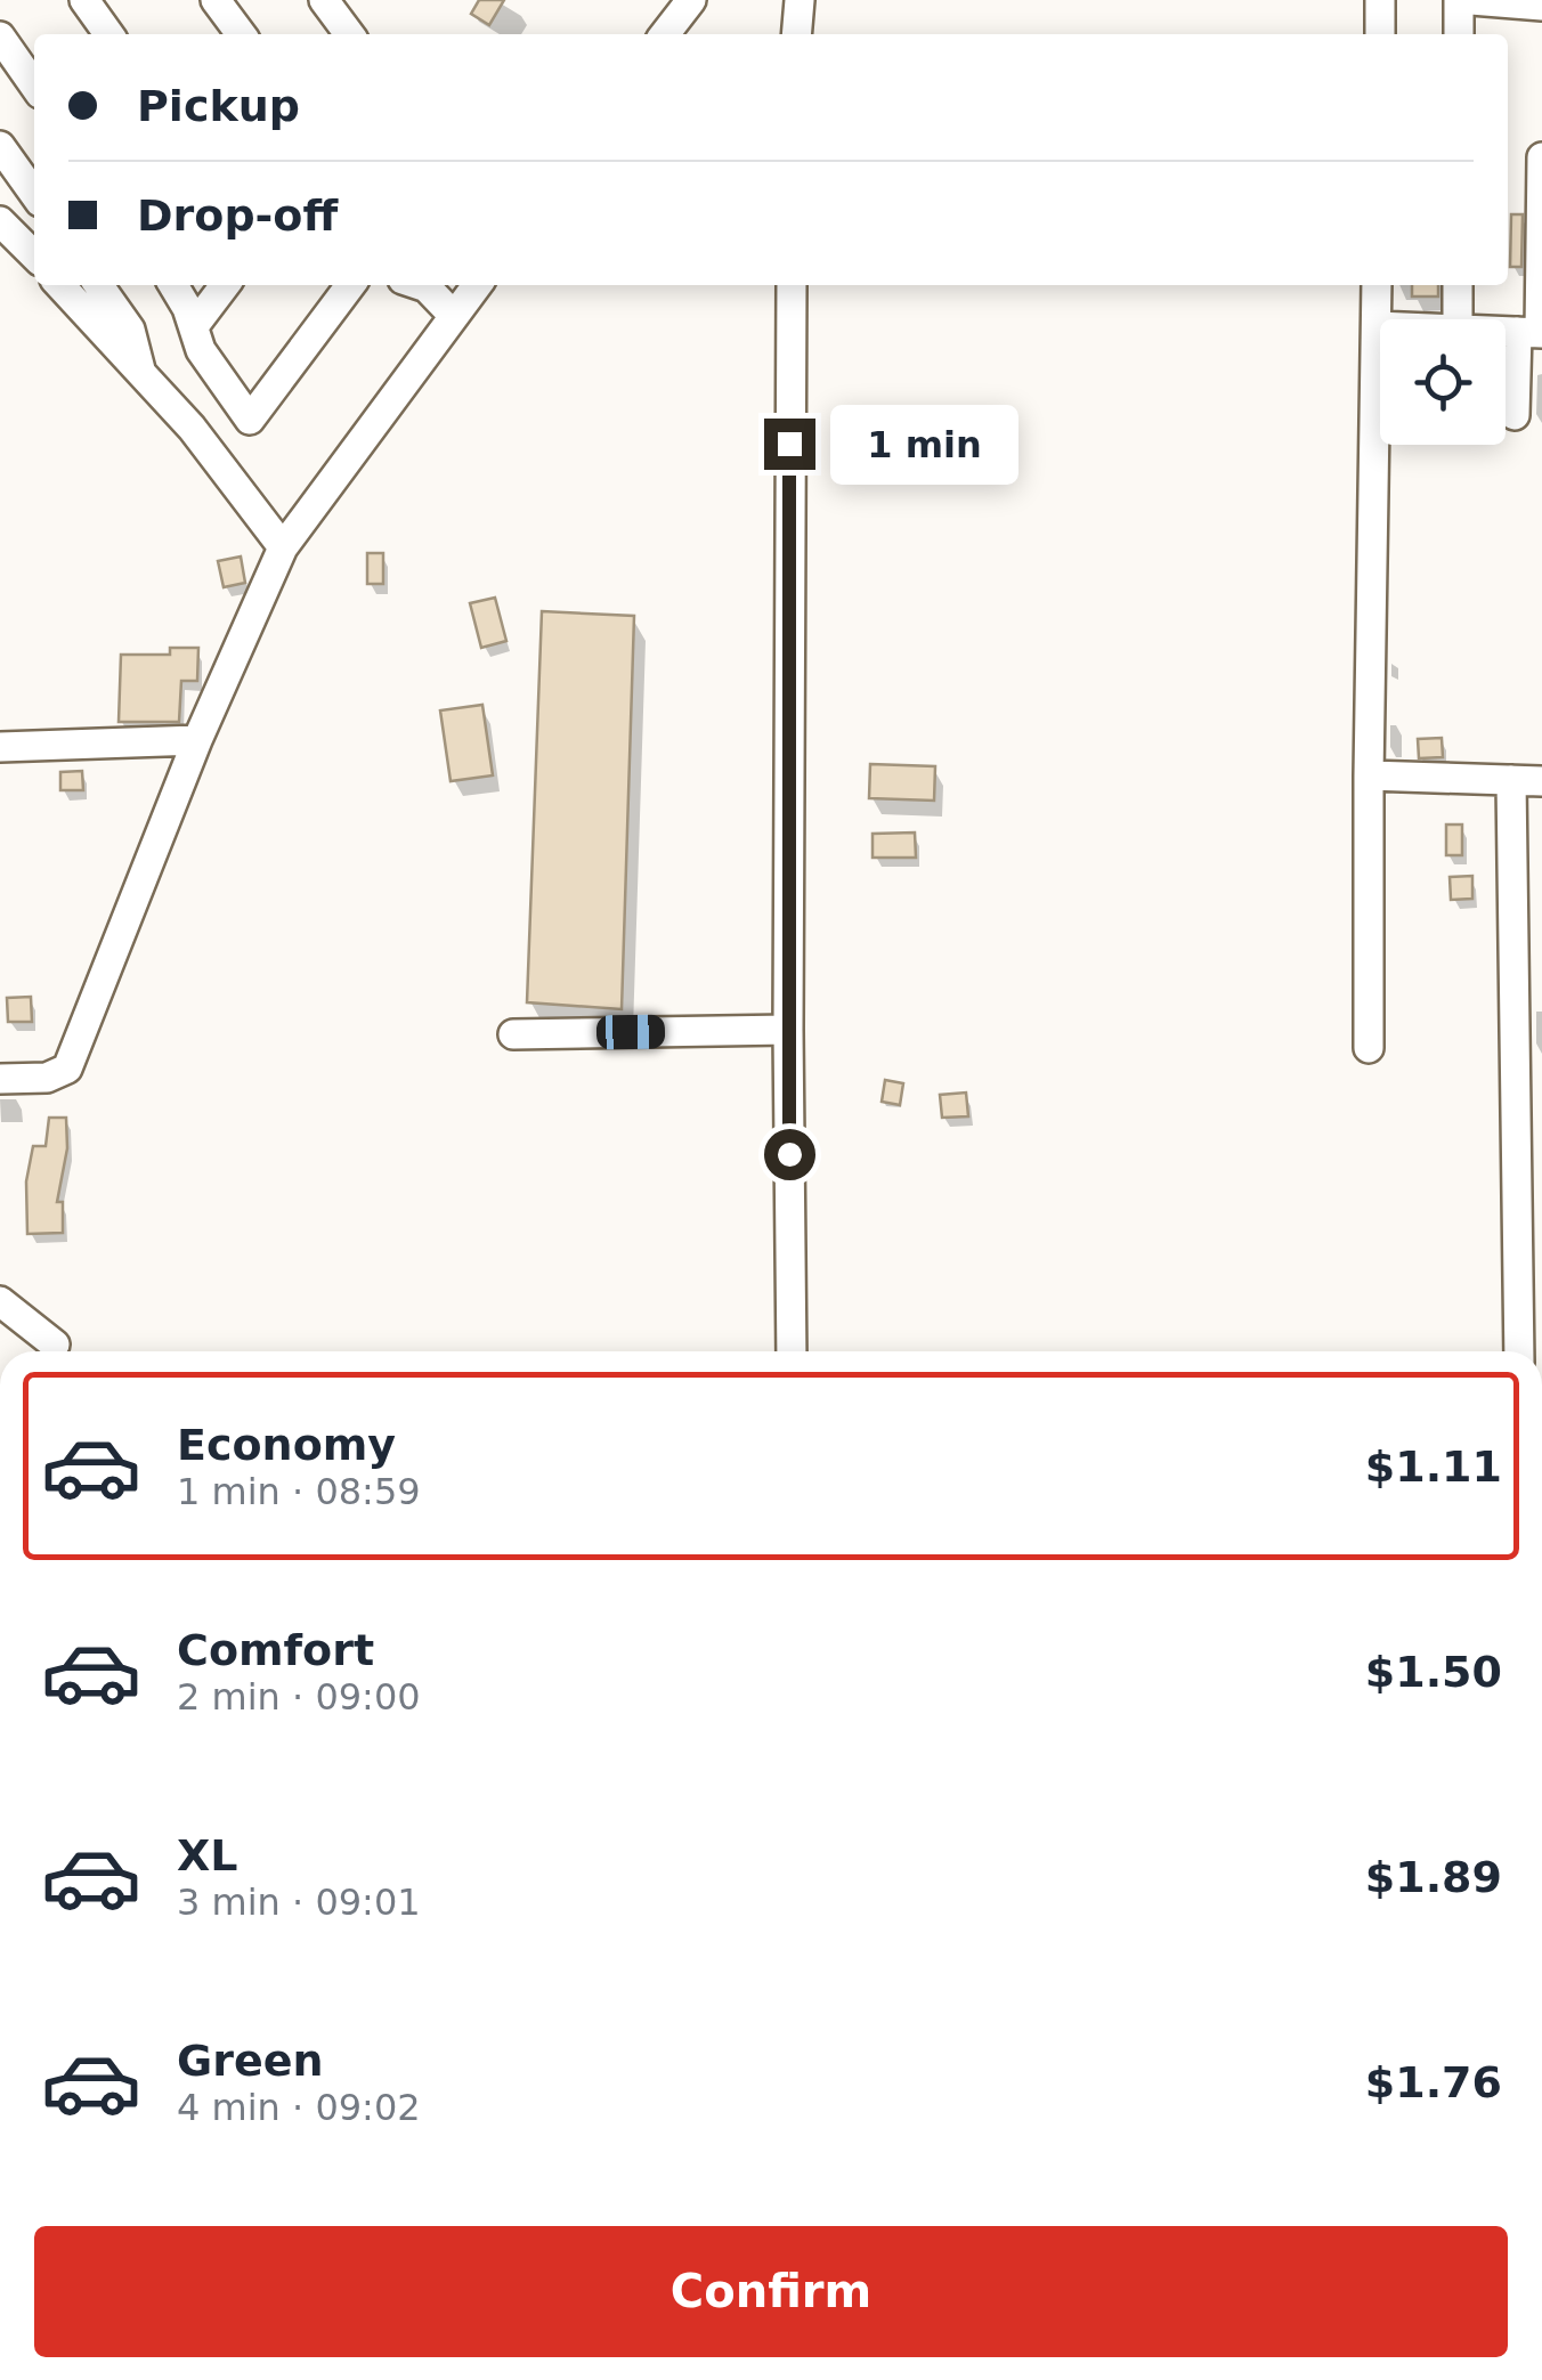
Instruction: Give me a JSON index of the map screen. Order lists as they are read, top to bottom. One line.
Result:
{"page":{"banner":["Pickup","Drop-off"],"bubble":"1 min","list":[{"name":"Economy","note":"1 min · 08:59","value":"$1.11"},{"name":"Comfort","note":"2 min · 09:00","value":"$1.50"},{"name":"XL","note":"3 min · 09:01","value":"$1.89"},{"name":"Green","note":"4 min · 09:02","value":"$1.76"}],"buttons":"Confirm"}}
